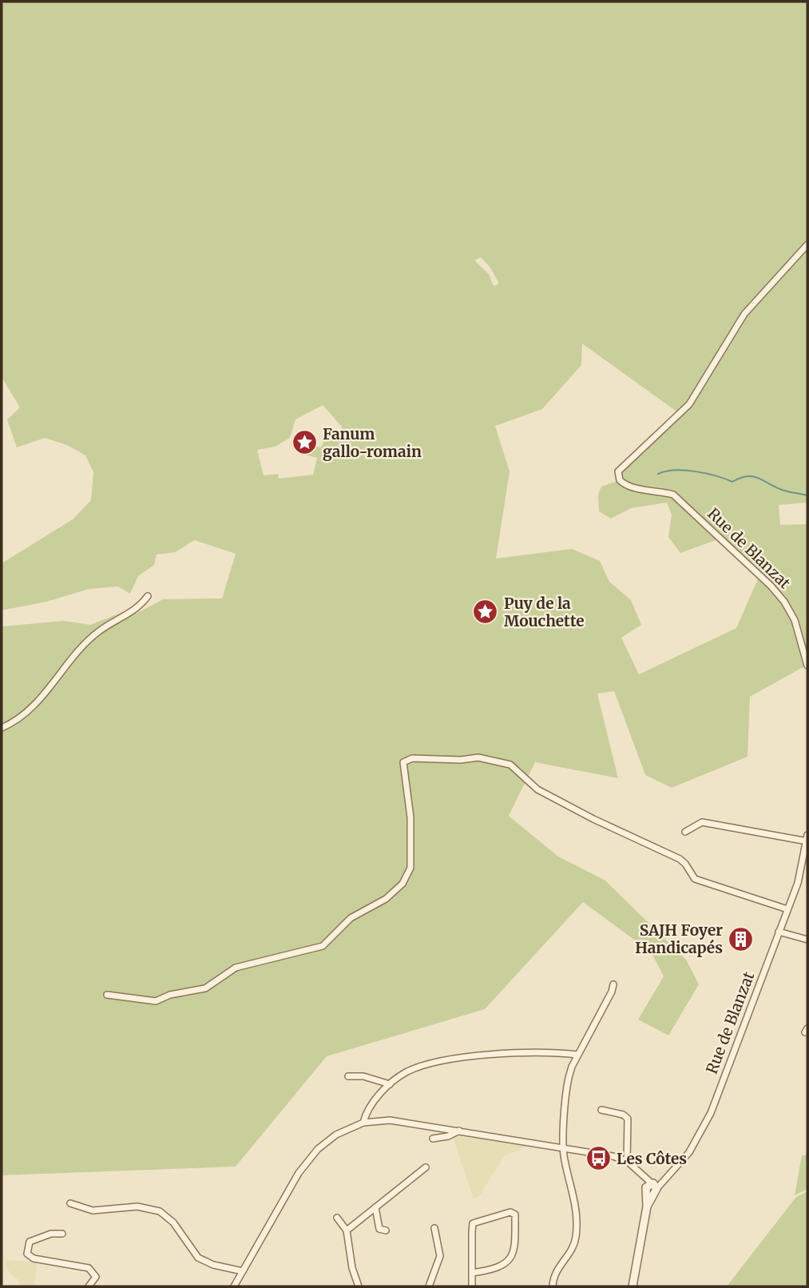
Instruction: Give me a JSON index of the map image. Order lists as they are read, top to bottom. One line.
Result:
{"streets":{"street":["Rue de Blanzat"]},"places":{"place":["Fanum gallo-romain","Puy de la Mouchette"],"building":["SAJH Foyer Handicapés"],"bus stop":["Les Côtes"]}}
